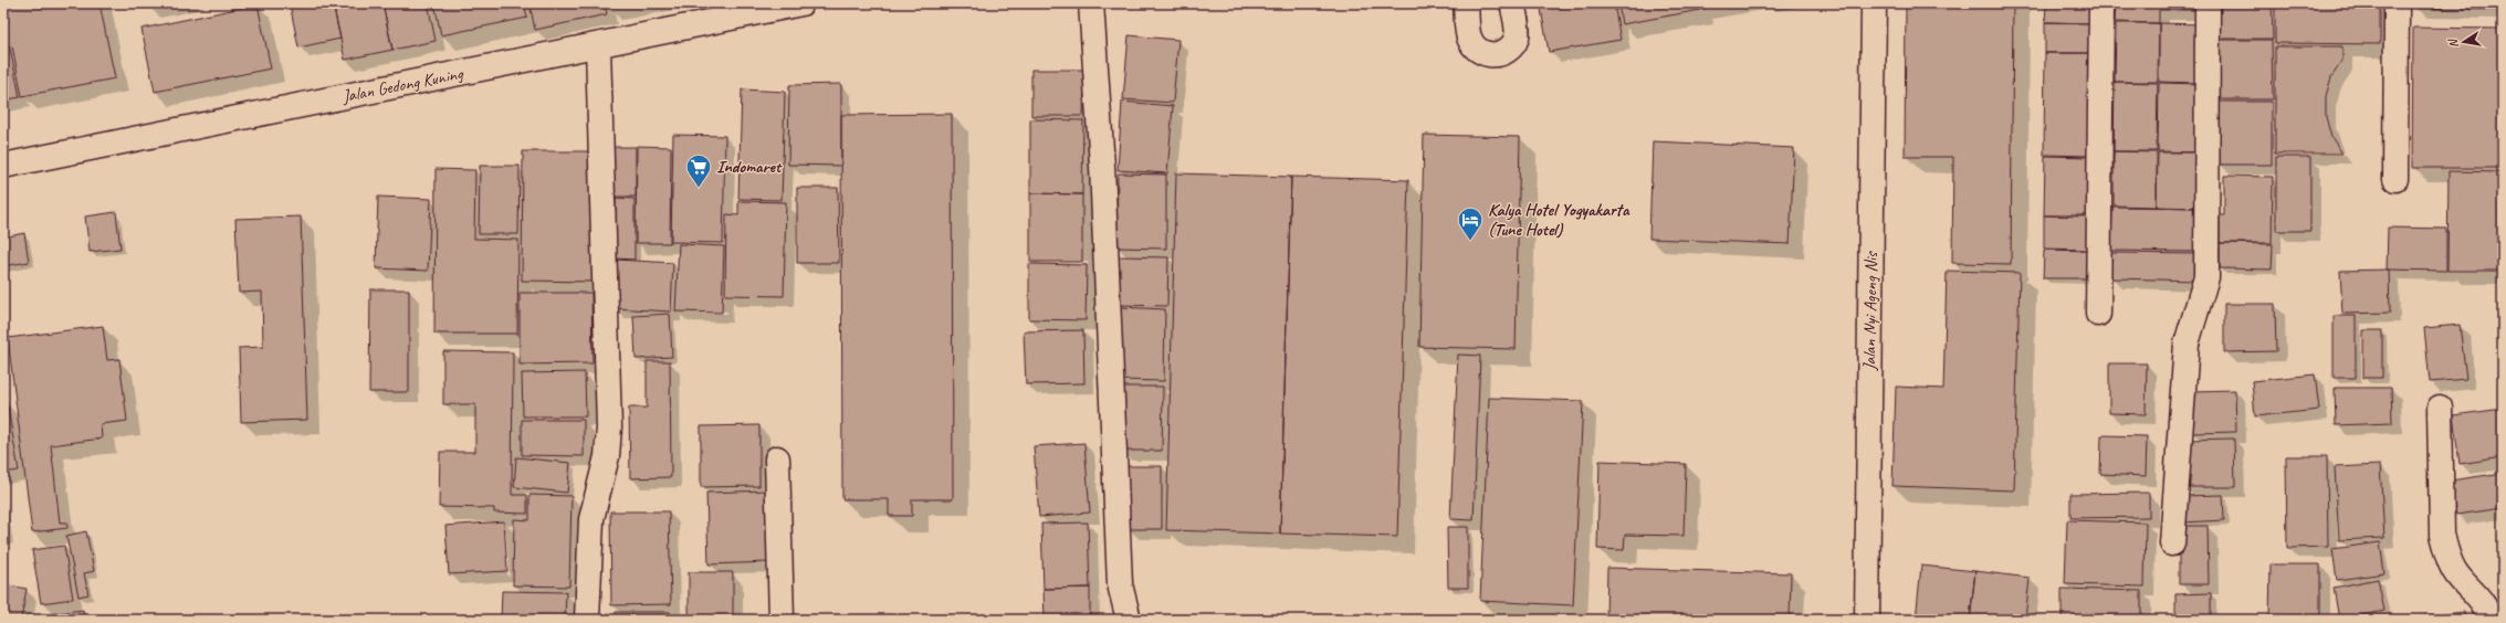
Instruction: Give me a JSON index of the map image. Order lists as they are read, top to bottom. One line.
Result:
{"streets":{"street":["Jalan Gedong Kuning","Jalan Nyi Ageng Nis"]},"places":{"supermarket":["Indomaret"],"hotel":["Kalya Hotel Yogyakarta (Tune Hotel)"]},"north":"left"}
